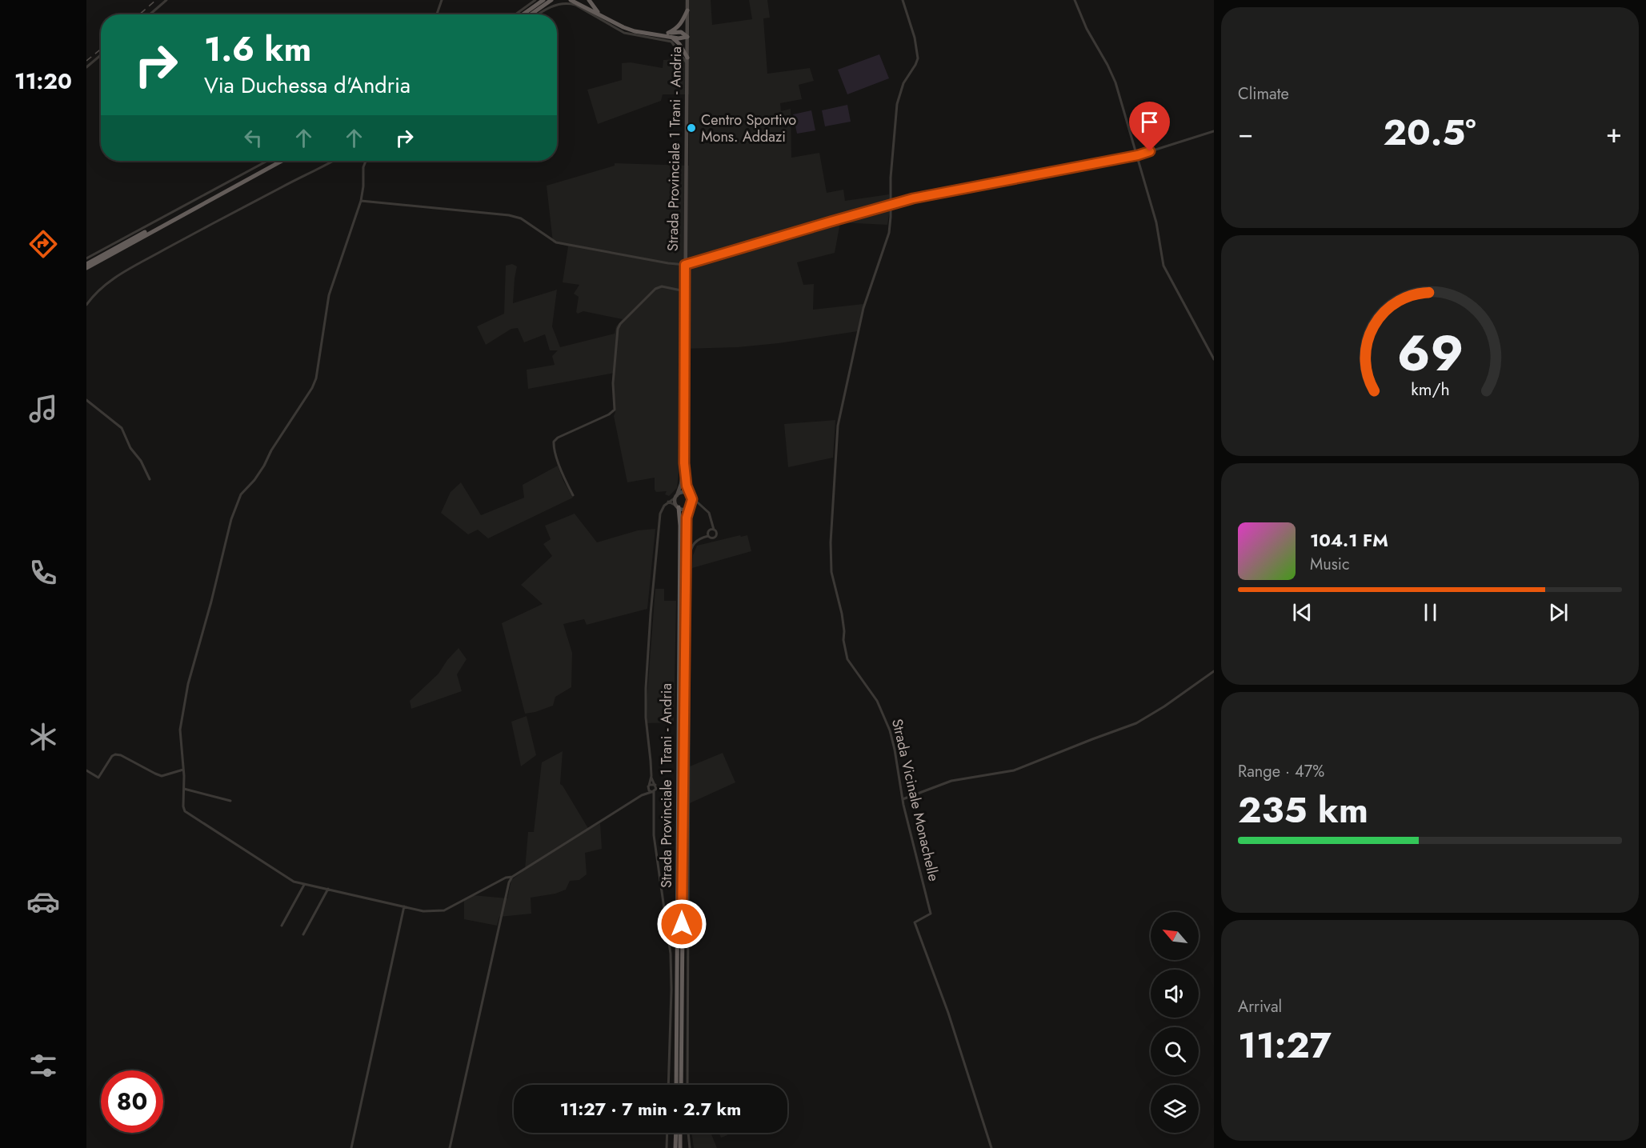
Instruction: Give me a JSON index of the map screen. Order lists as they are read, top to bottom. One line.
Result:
{"streets":{"highway":["Strada Provinciale 1 Trani - Andria"],"street":["Strada Vicinale Monachelle"]},"places":["Centro Sportivo Mons. Addazi"],"north":"top left","page":{"tabs":"11:20","tile":["Climate",["Range · 47%","235 km"],["Arrival","11:27"]],"turn":["1.6 km","Via Duchessa d'Andria"],"heat":["−","20.5°","+"],"song":["104.1 FM","Music"],"limit":"80","trip":"11:27 · 7 min · 2.7 km","gauge":["69","km/h"]}}
